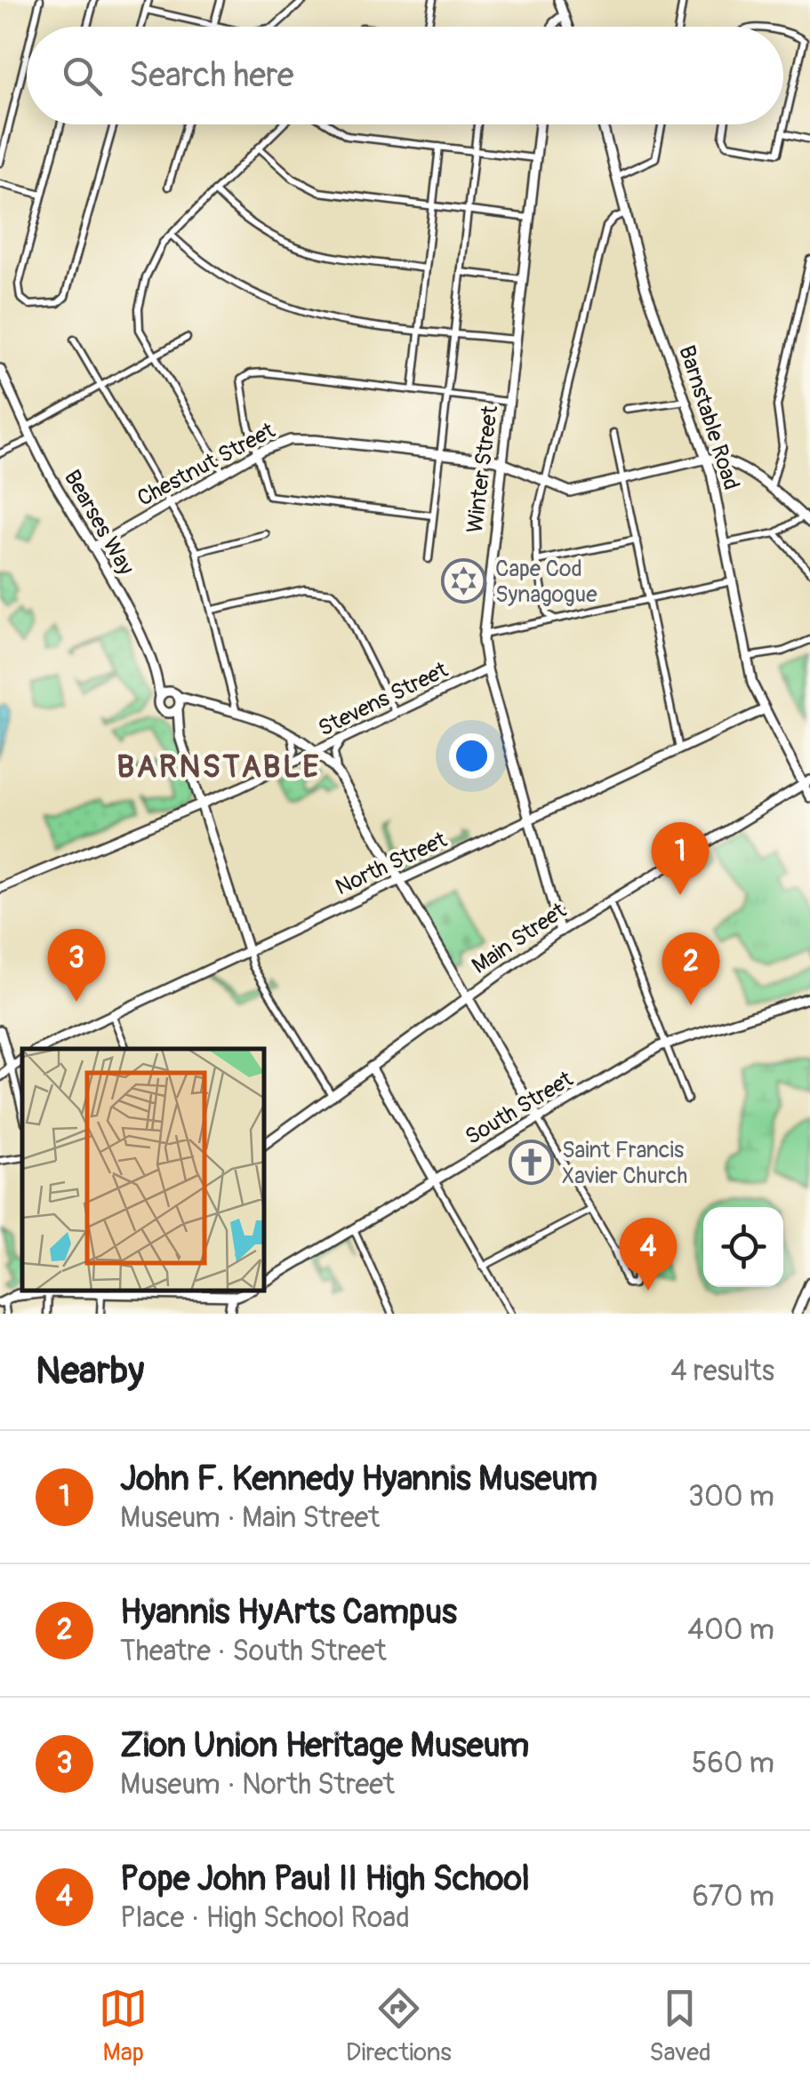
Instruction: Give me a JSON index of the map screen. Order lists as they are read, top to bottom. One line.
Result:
{"streets":{"main road":["Barnstable Road","Chestnut Street","Winter Street","Bearses Way","Stevens Street","North Street","Main Street","South Street"]},"crossings":[["Barnstable Road","Chestnut Street"],["Barnstable Road","North Street"],["Barnstable Road","Main Street"],["Chestnut Street","Winter Street"],["Chestnut Street","Bearses Way"],["Winter Street","Stevens Street"],["Winter Street","North Street"],["Winter Street","Main Street"]],"districts":["BARNSTABLE"],"places":{"synagogue":["Cape Cod Synagogue"],"church":["Saint Francis Xavier Church"]},"page":{"search":"Search here","pins":["1","3","2","4"],"heading":["Nearby","4 results"],"list":[{"mark":"1","name":"John F. Kennedy Hyannis Museum","note":"Museum · Main Street","value":"300 m"},{"mark":"2","name":"Hyannis HyArts Campus","note":"Theatre · South Street","value":"400 m"},{"mark":"3","name":"Zion Union Heritage Museum","note":"Museum · North Street","value":"560 m"},{"mark":"4","name":"Pope John Paul II High School","note":"Place · High School Road","value":"670 m"}],"nav":["Map","Directions","Saved"]}}
